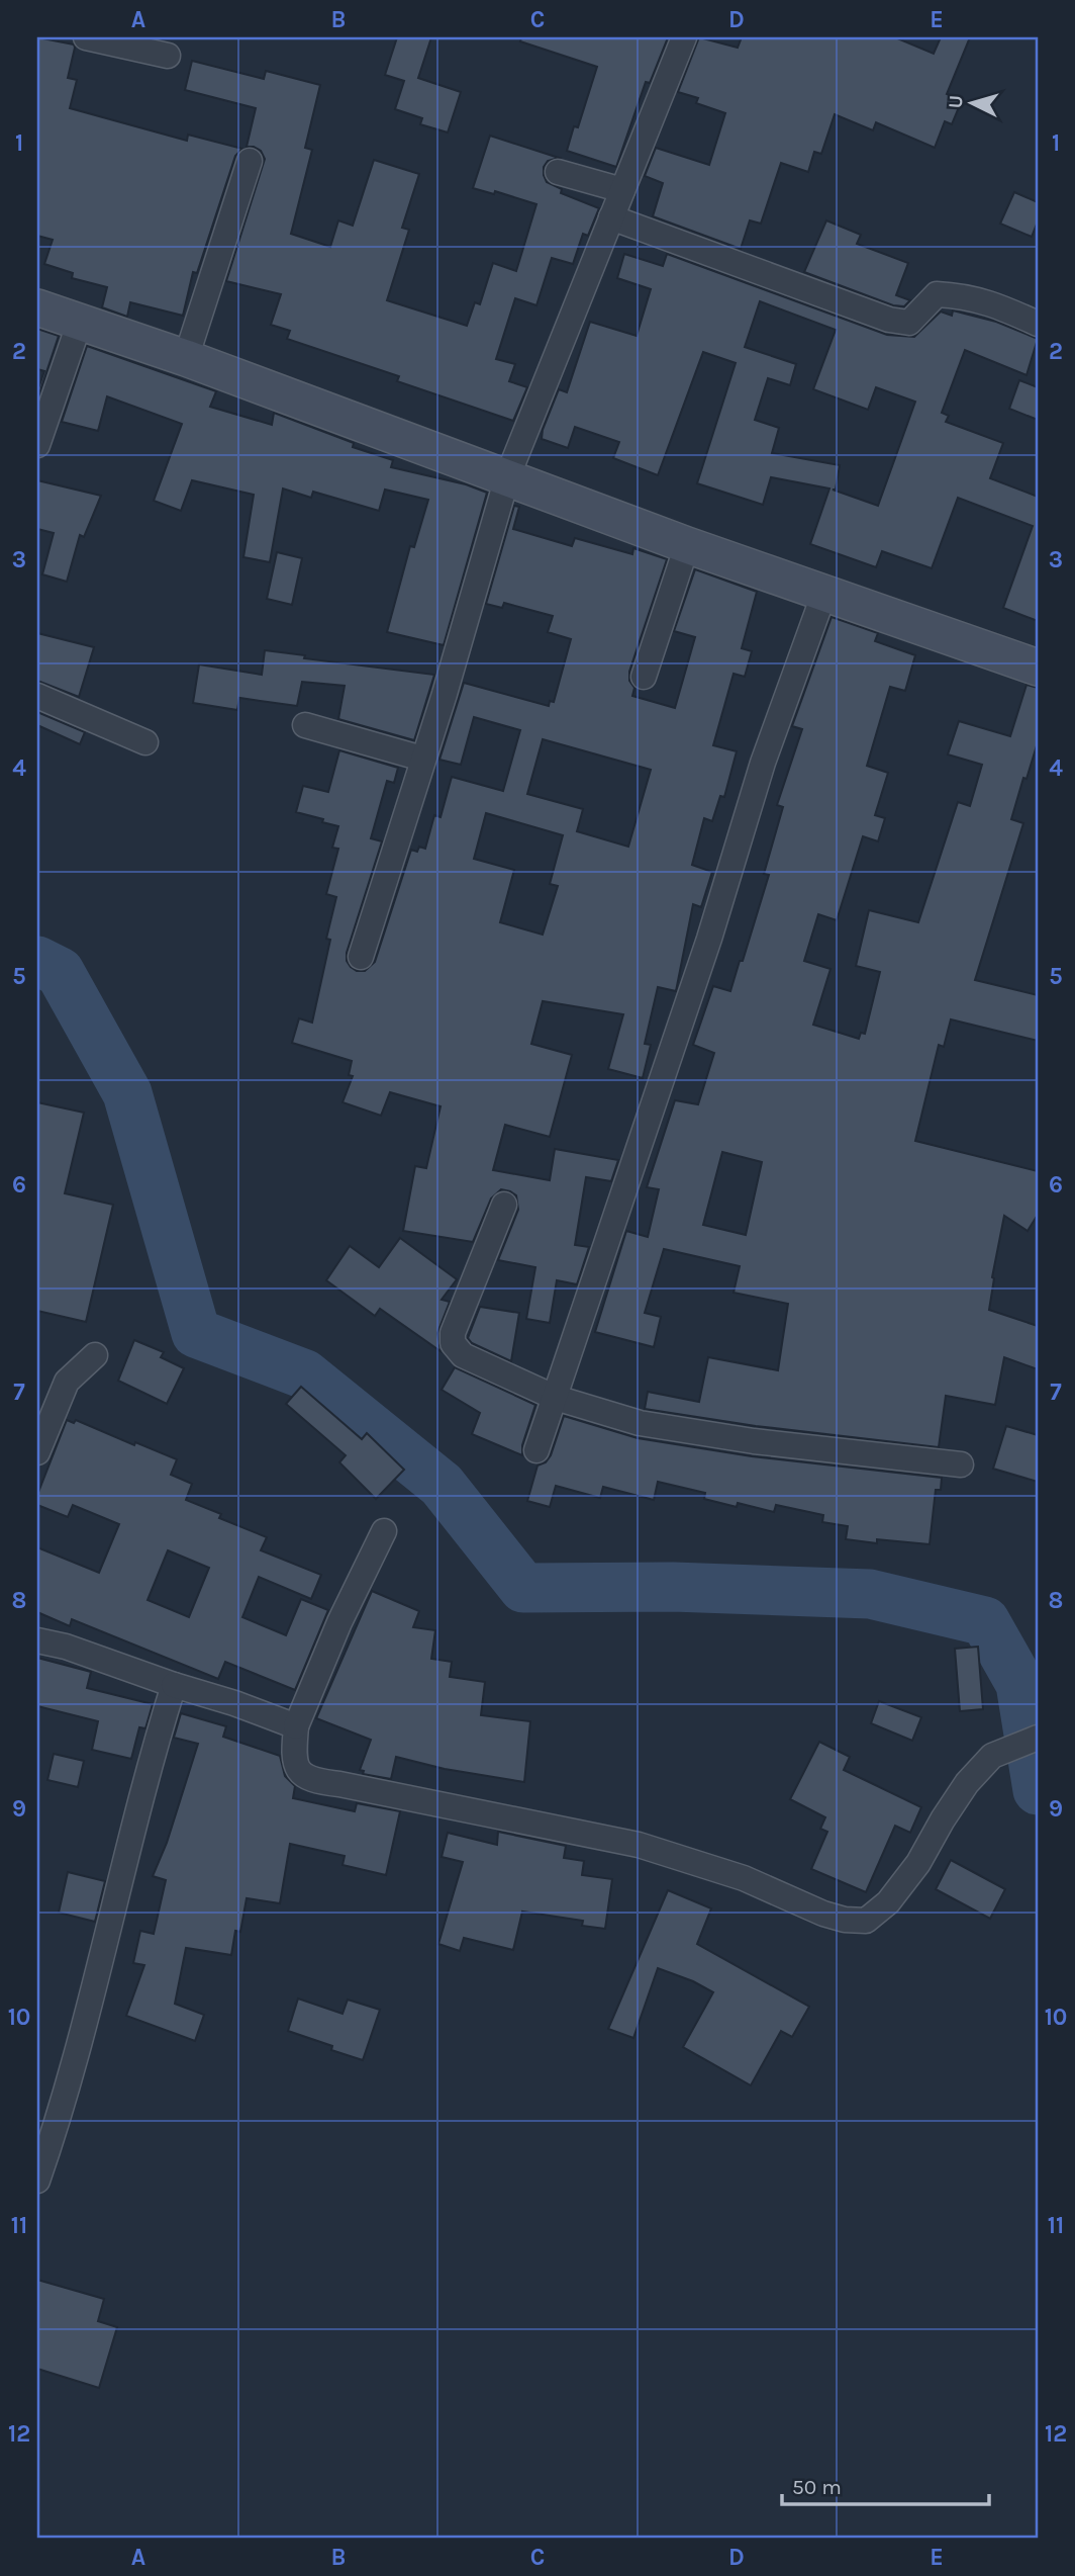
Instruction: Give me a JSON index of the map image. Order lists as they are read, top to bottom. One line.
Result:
{"scale_bar":"50 m","north":"left","grid":{"columns":["A","B","C","D","E"],"rows":["1","2","3","4","5","6","7","8","9","10","11","12"]}}
